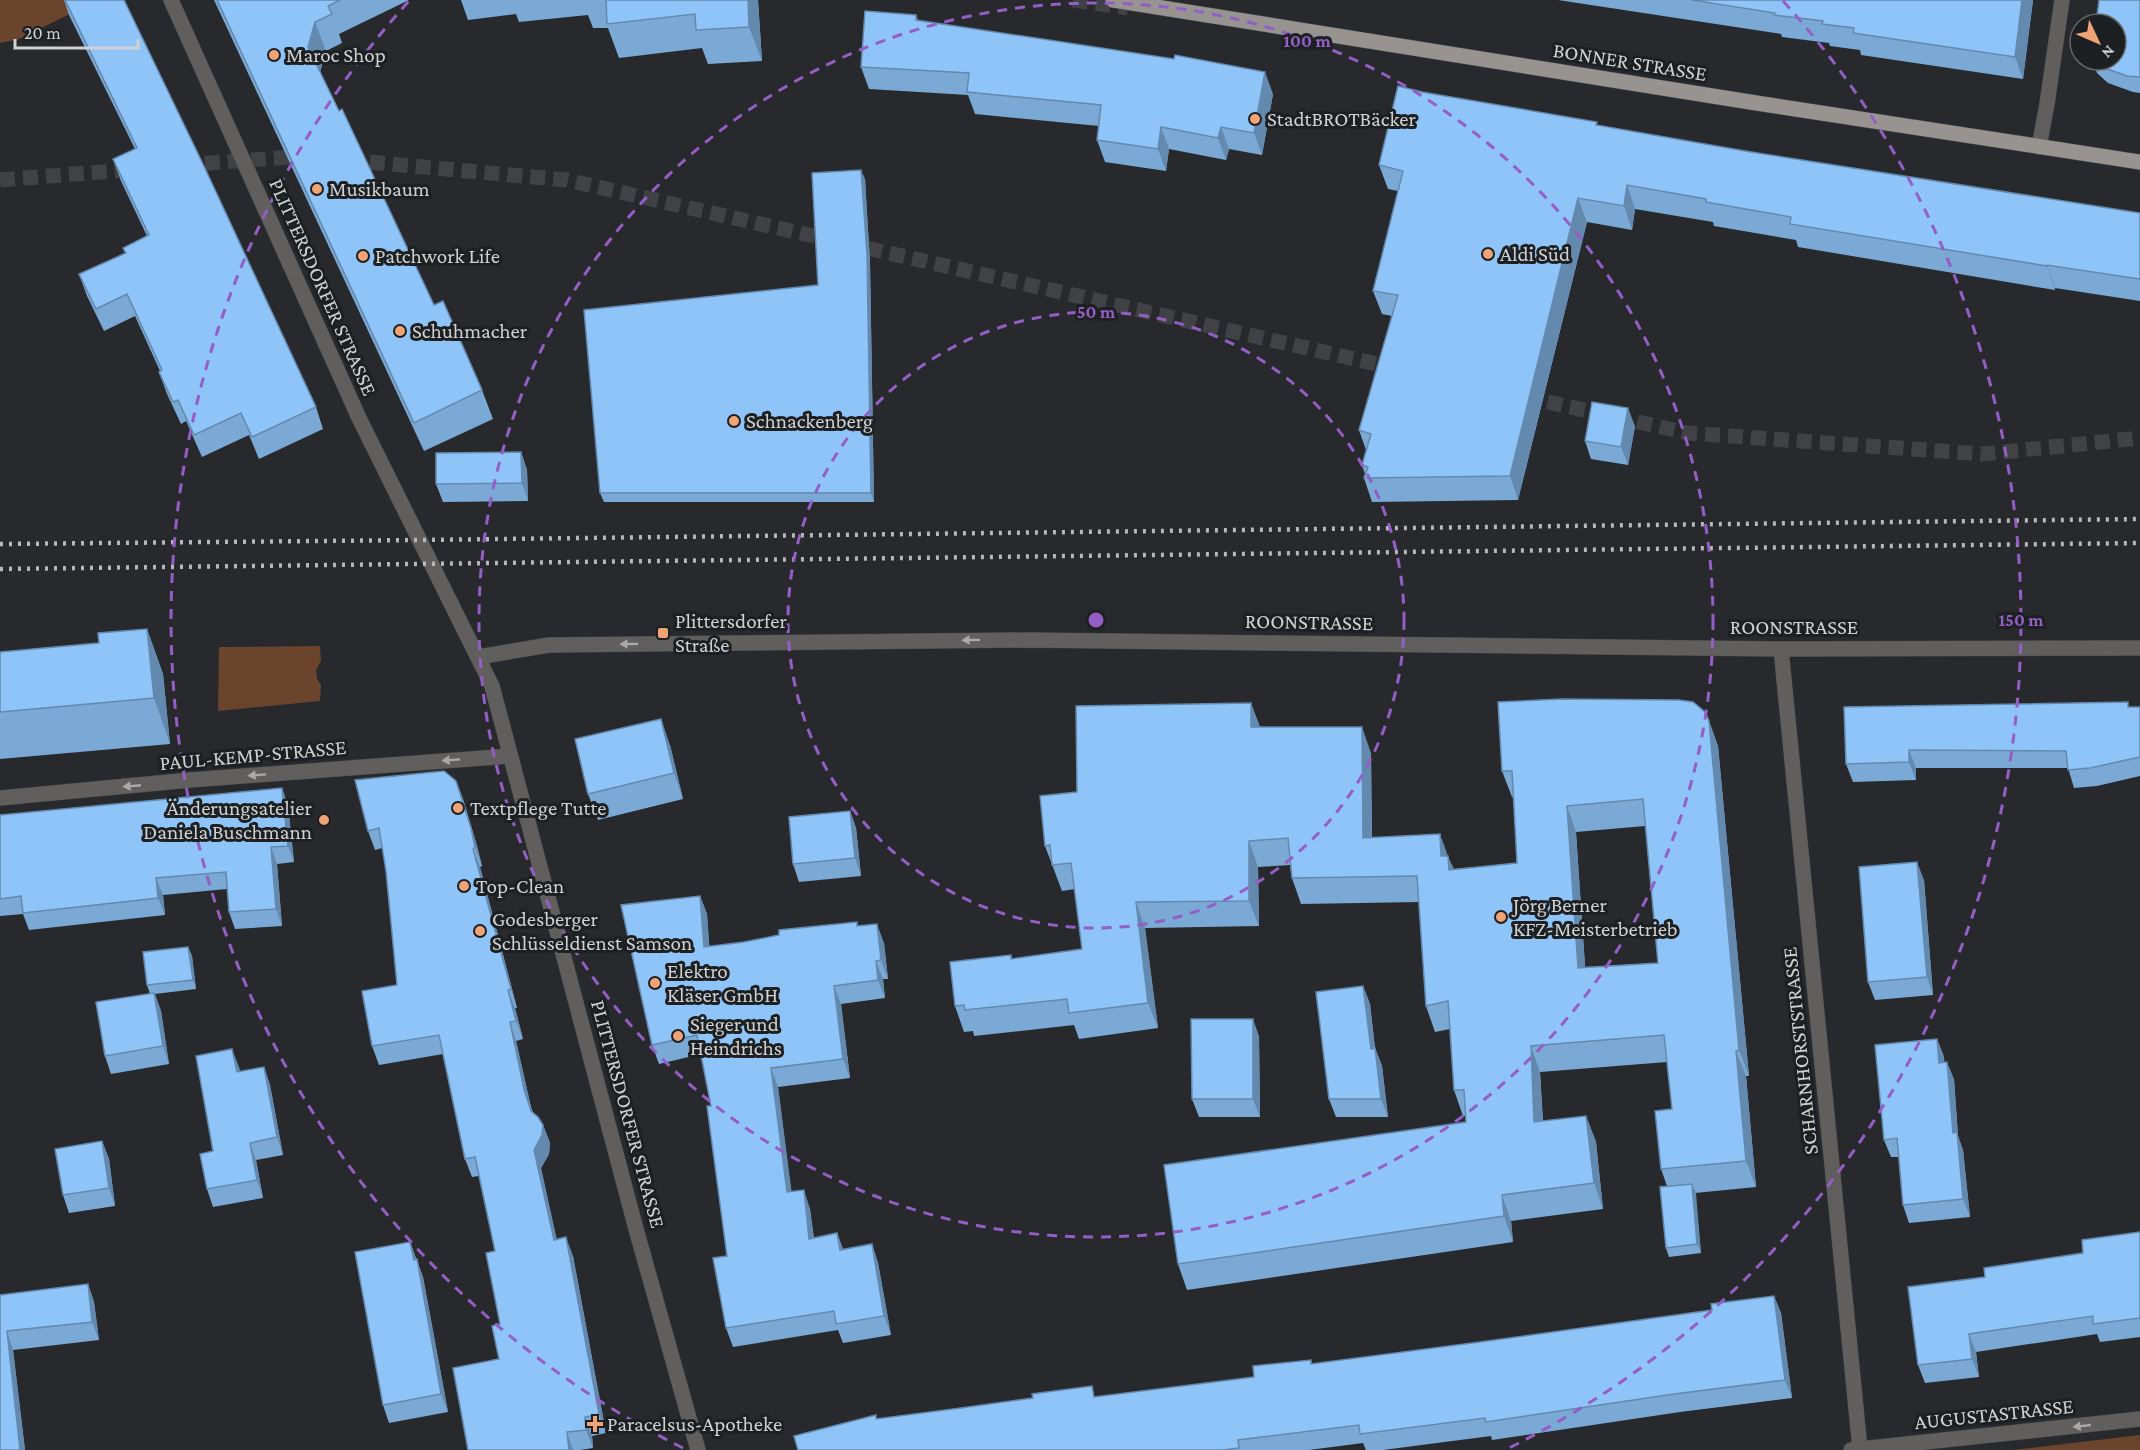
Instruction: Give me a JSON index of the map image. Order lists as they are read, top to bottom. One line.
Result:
{"streets":{"main road":["BONNER STRASSE"],"street":["PLITTERSDORFER STRASSE","ROONSTRASSE","PAUL-KEMP-STRASSE","SCHARNHORSTSTRASSE","AUGUSTASTRASSE"]},"crossings":[["PLITTERSDORFER STRASSE","ROONSTRASSE"],["PLITTERSDORFER STRASSE","PAUL-KEMP-STRASSE"],["ROONSTRASSE","SCHARNHORSTSTRASSE"],["SCHARNHORSTSTRASSE","AUGUSTASTRASSE"]],"one_way":["ROONSTRASSE","PAUL-KEMP-STRASSE","AUGUSTASTRASSE"],"places":{"other":["Maroc Shop","StadtBROTBäcker","Musikbaum","Aldi Süd","Patchwork Life","Schuhmacher","Schnackenberg","Textpflege Tutte","Änderungsatelier Daniela Buschmann","Top-Clean","Jörg Berner KFZ-Meisterbetrieb","Godesberger Schlüsseldienst Samson","Elektro Kläser GmbH","Sieger und Heindrichs"],"transit":["Plittersdorfer Straße"],"health":["Paracelsus-Apotheke"]},"scale_bar":"20 m","north":"bottom right","rings":["100 m","50 m","150 m"]}
